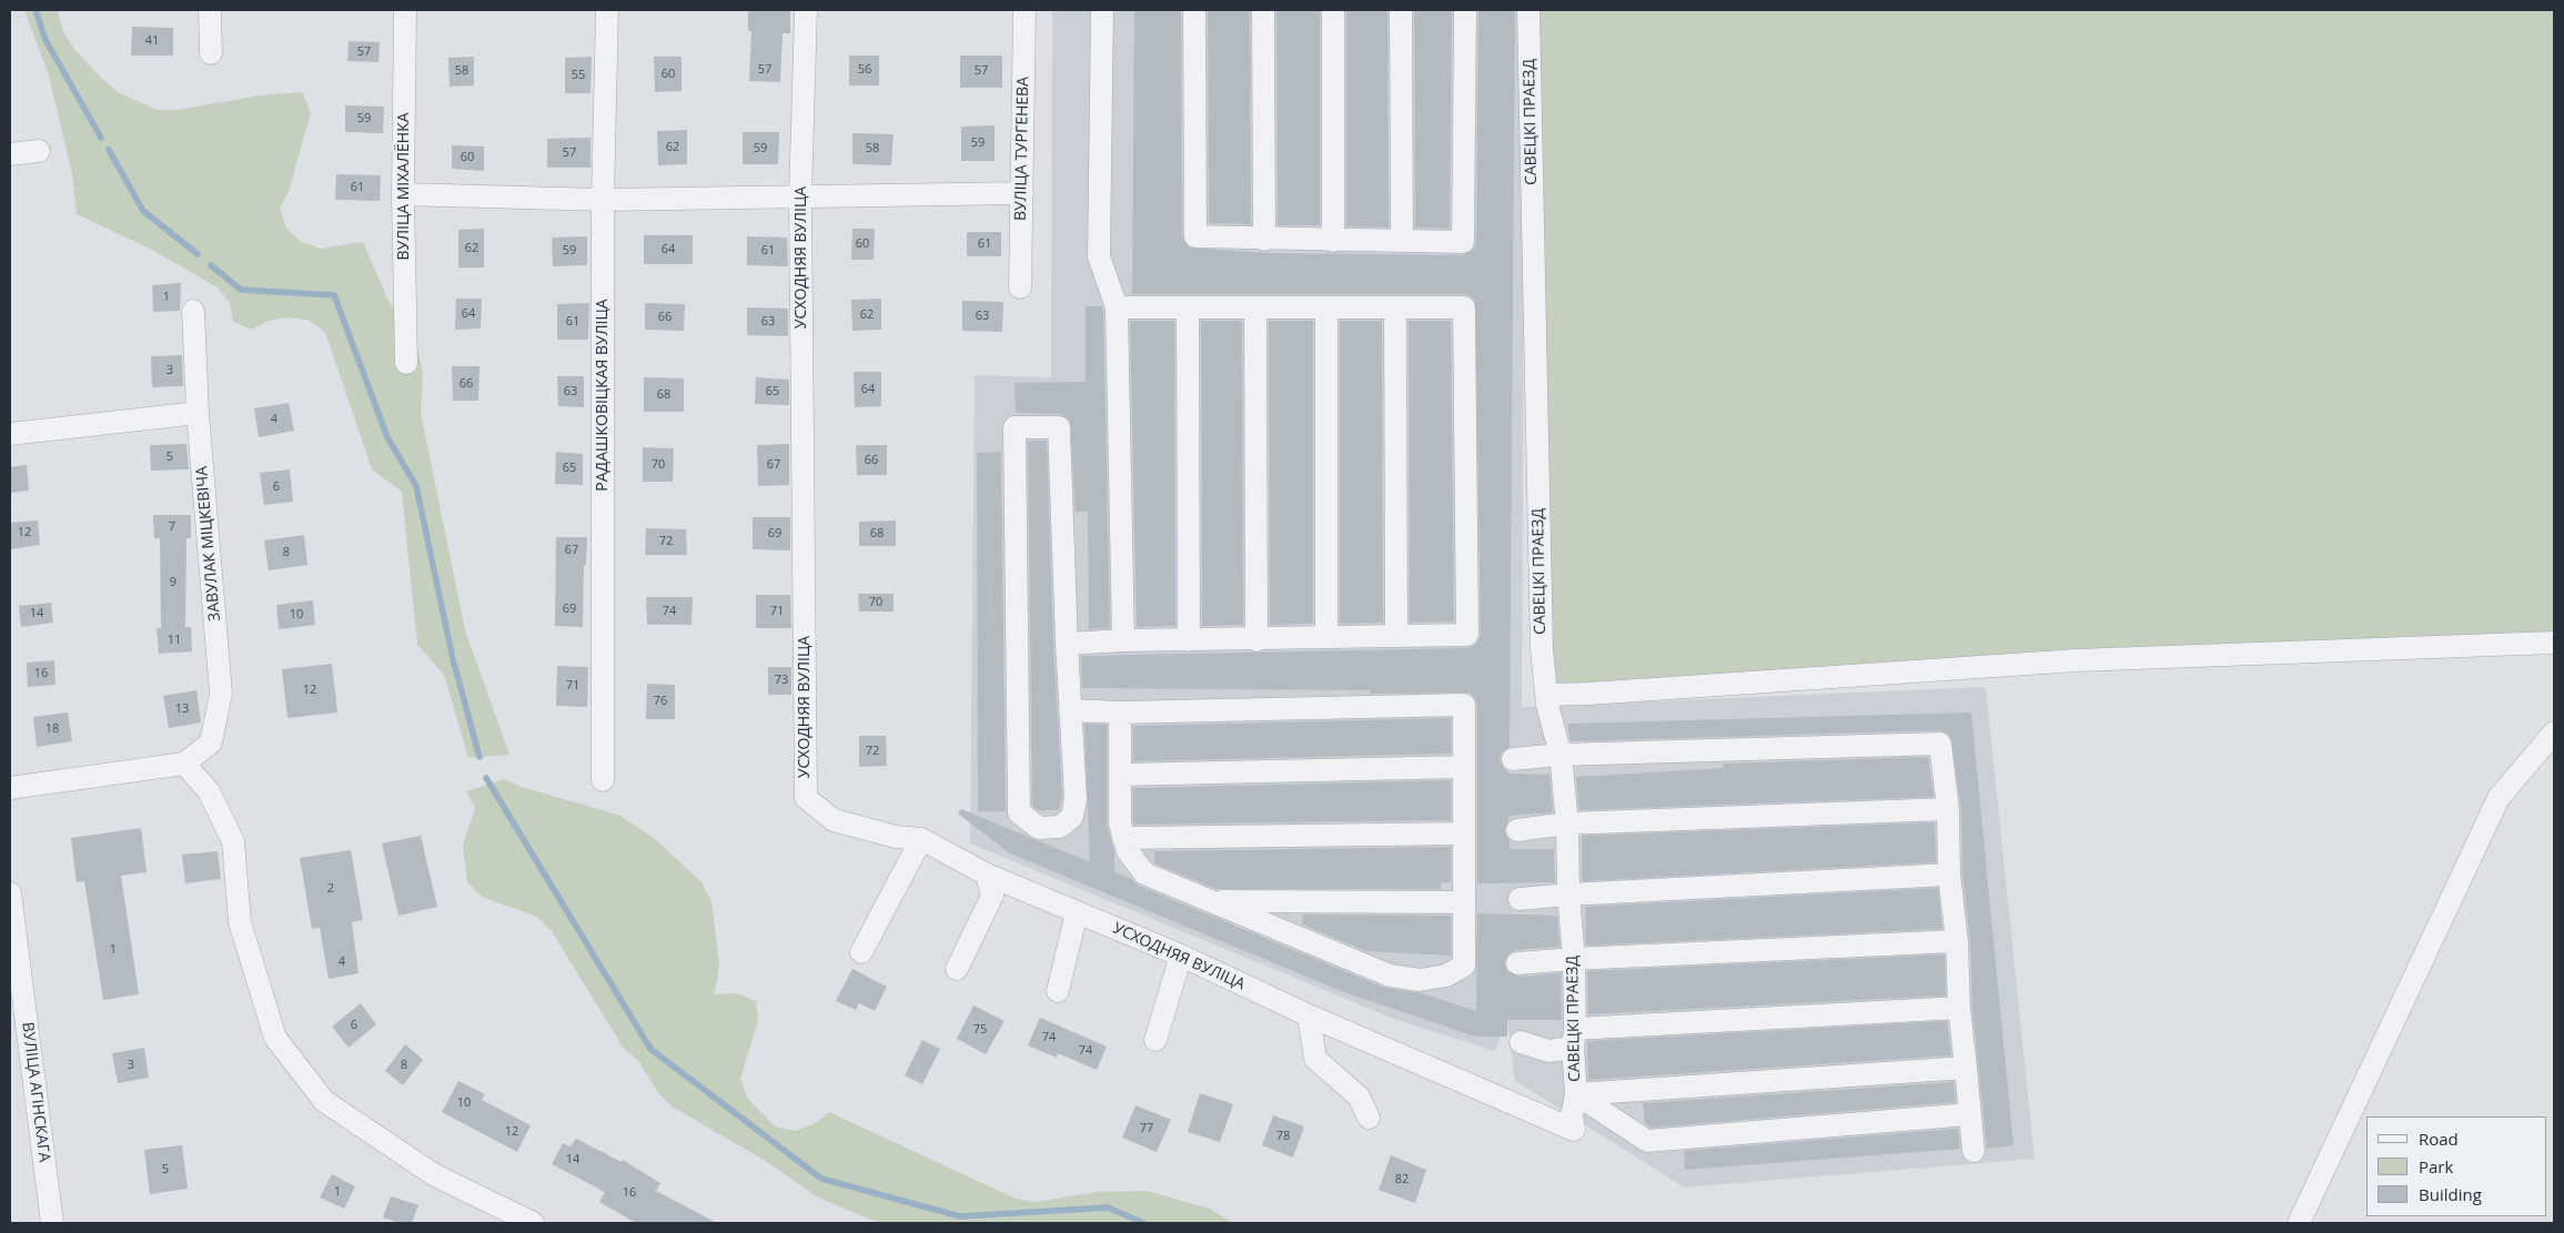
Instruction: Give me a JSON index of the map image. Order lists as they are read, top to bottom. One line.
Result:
{"streets":{"street":["САВЕЦКІ ПРАЕЗД","ВУЛІЦА ТУРГЕНЕВА","ВУЛІЦА МІХАЛЁНКА","УСХОДНЯЯ ВУЛІЦА","РАДАШКОВІЦКАЯ ВУЛІЦА","ЗАВУЛАК МІЦКЕВІЧА","ВУЛІЦА АГІНСКАГА"]},"crossings":[["САВЕЦКІ ПРАЕЗД","УСХОДНЯЯ ВУЛІЦА"]],"house_numbers":["41","57","57","56","58","57","60","55","59","59","62","59","58","57","60","61","60","61","62","64","59","61","1","64","62","63","66","61","63","3","66","64","63","65","68","4","5","66","70","67","65","6","7","12","69","68","72","67","8","9","70","69","74","71","14","10","11","16","73","71","12","76","13","18","72","2","1","4","6","75","74","74","3","8","10","77","12","78","14","5","82","1","16"],"legend":["Road","Park","Building"]}
